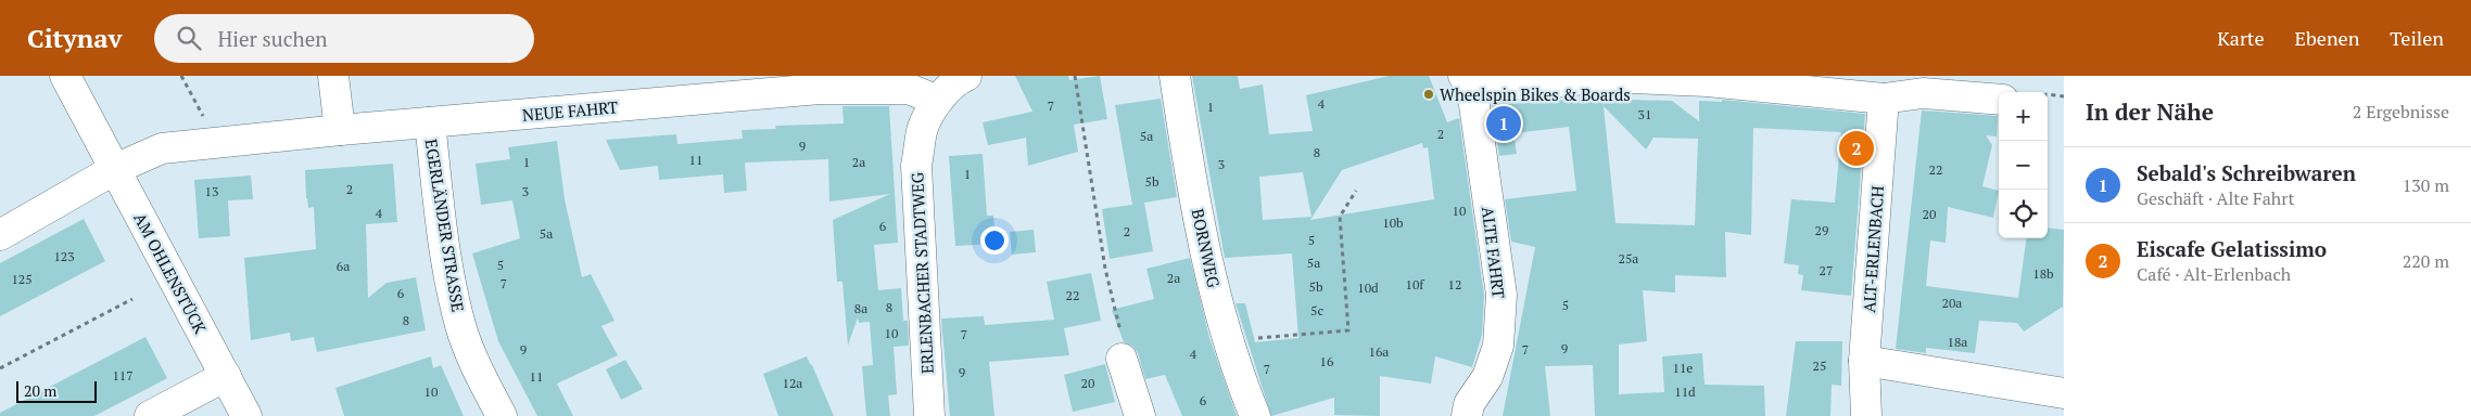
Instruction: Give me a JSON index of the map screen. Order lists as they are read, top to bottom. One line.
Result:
{"streets":{"street":["NEUE FAHRT","EGERLÄNDER STRASSE","BORNWEG","ALT-ERLENBACH","ALTE FAHRT","AM OHLENSTÜCK","ERLENBACHER STADTWEG"]},"crossings":[["NEUE FAHRT","EGERLÄNDER STRASSE"],["NEUE FAHRT","AM OHLENSTÜCK"],["NEUE FAHRT","ERLENBACHER STADTWEG"]],"places":["Wheelspin Bikes & Boards"],"house_numbers":["4","7","1","31","2","5a","9","8","11","1","2a","3","22","1","5b","2","13","3","10","4","20","10b","6","29","2","5a","5","123","25a","5a","5","6a","27","18b","2a","125","7","10f","12","5b","10d","6","22","20a","5","8","8a","5c","8","10","7","18a","9","9","7","16a","4","16","25","11e","7","9","117","11","12a","20","10","11d","6"],"scale_bar":"20 m","page":{"header":"Citynav","search":"Hier suchen","nav":["Karte","Ebenen","Teilen"],"heading":["In der Nähe","2 Ergebnisse"],"map_buttons":["+","−"],"pins":["1","2"],"list":[{"mark":"1","name":"Sebald's Schreibwaren","note":"Geschäft · Alte Fahrt","value":"130 m"},{"mark":"2","name":"Eiscafe Gelatissimo","note":"Café · Alt-Erlenbach","value":"220 m"}],"scale":"20 m"}}
